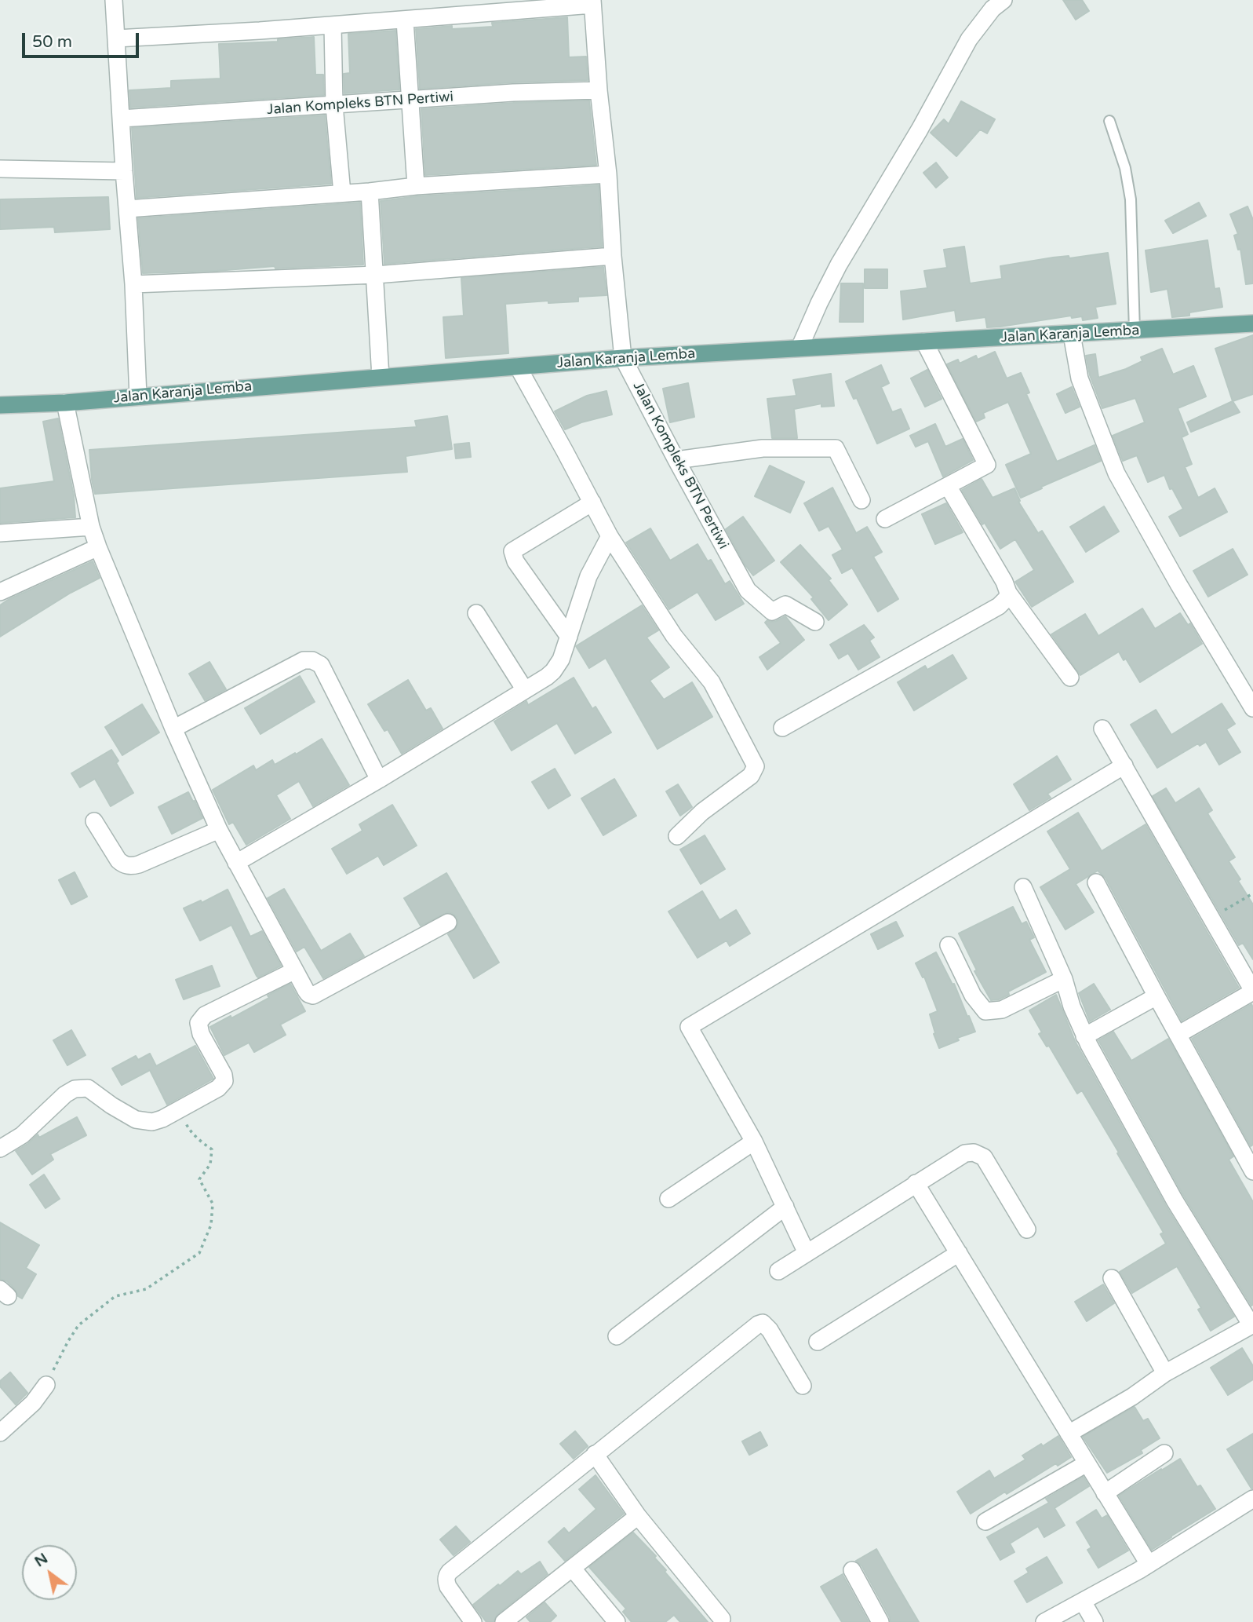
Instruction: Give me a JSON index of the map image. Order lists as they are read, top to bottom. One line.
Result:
{"streets":{"main road":["Jalan Karanja Lemba"],"street":["Jalan Kompleks BTN Pertiwi"]},"crossings":[["Jalan Kompleks BTN Pertiwi","Jalan Karanja Lemba"]],"scale_bar":"50 m","north":"top left"}
